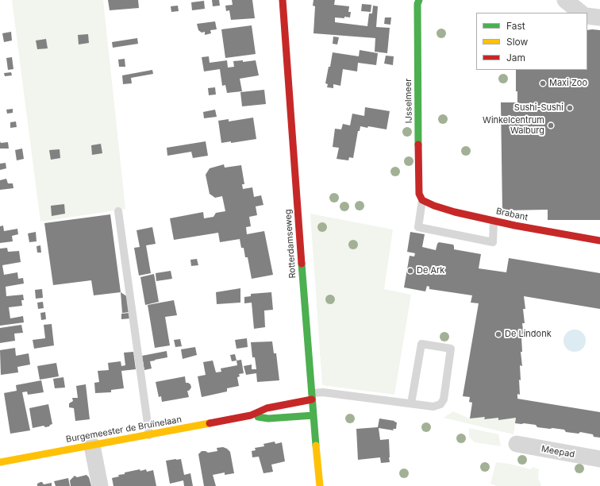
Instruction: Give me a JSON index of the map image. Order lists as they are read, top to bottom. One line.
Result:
{"streets":{"street":["IJsselmeer","Brabant","Rotterdamseweg","Burgemeester de Bruïnelaan","Meepad"]},"crossings":[["IJsselmeer","Brabant"],["Rotterdamseweg","Burgemeester de Bruïnelaan"]],"places":["Maxi Zoo","Sushi-Sushi","Winkelcentrum Walburg","De Ark","De Lindonk"],"legend":["Fast","Slow","Jam"]}
